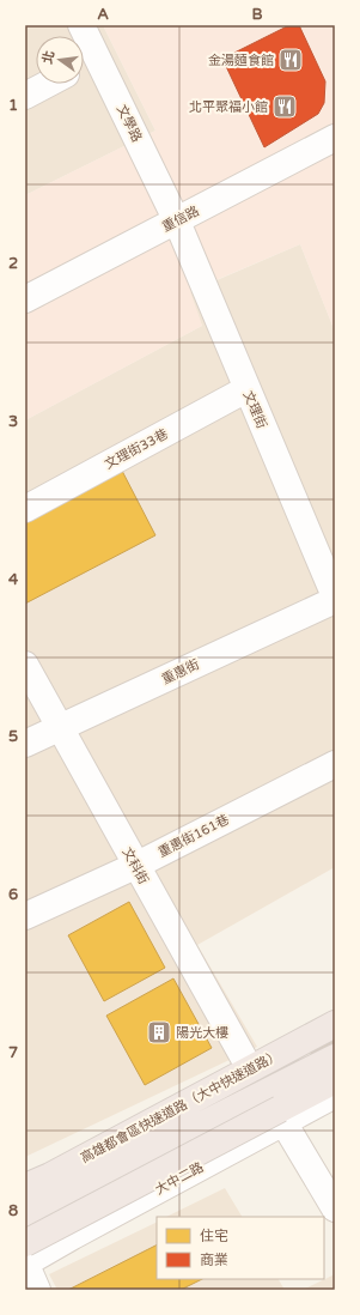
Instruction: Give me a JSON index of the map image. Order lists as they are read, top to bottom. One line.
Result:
{"streets":{"highway":["高雄都會區快速道路（大中快速道路）"],"street":["文學路","重信路","文理街","文理街33巷","重惠街","重惠街161巷","文科街","大中二路"]},"crossings":[["文學路","重信路"],["文學路","文理街"],["重信路","文理街"],["文理街","文理街33巷"],["文理街","重惠街"],["重惠街","文科街"],["重惠街161巷","文科街"]],"places":{"restaurant":["金湯麵食館","北平聚福小館"],"building":["陽光大樓"]},"legend":["住宅","商業"],"north":"left","grid":{"columns":["A","B"],"rows":["1","2","3","4","5","6","7","8"]}}
